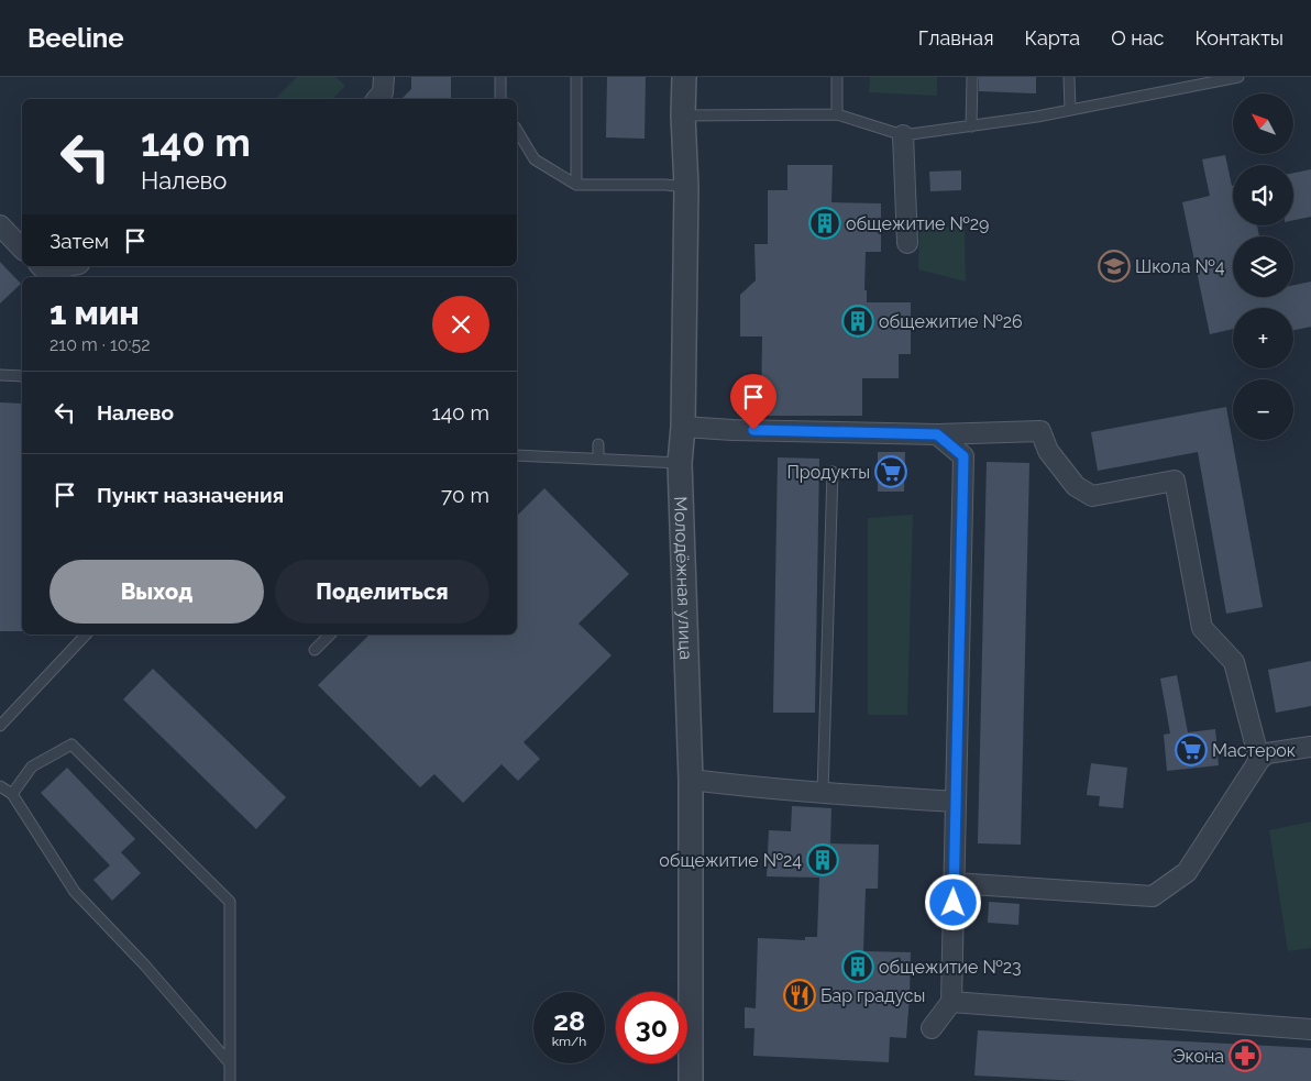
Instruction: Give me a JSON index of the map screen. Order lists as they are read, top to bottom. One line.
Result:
{"streets":{"street":["Молодёжная улица"]},"places":{"building":["общежитие №29","общежитие №26","общежитие №24","общежитие №23"],"school or university":["Школа №4"],"supermarket":["Продукты","Мастерок"],"restaurant":["Бар градусы"],"pharmacy":["Экона"]},"north":"top left","page":{"header":"Beeline","nav":["Главная","Карта","О нас","Контакты"],"map_buttons":["+","−"],"turn":["140 m","Налево"],"then":"Затем","heading":["1 мин","210 m · 10:52"],"list":[{"name":"Налево","value":"140 m"},{"name":"Пункт назначения","value":"70 m"}],"buttons":["Выход","Поделиться"],"speed":"28 km/h","limit":"30"}}
